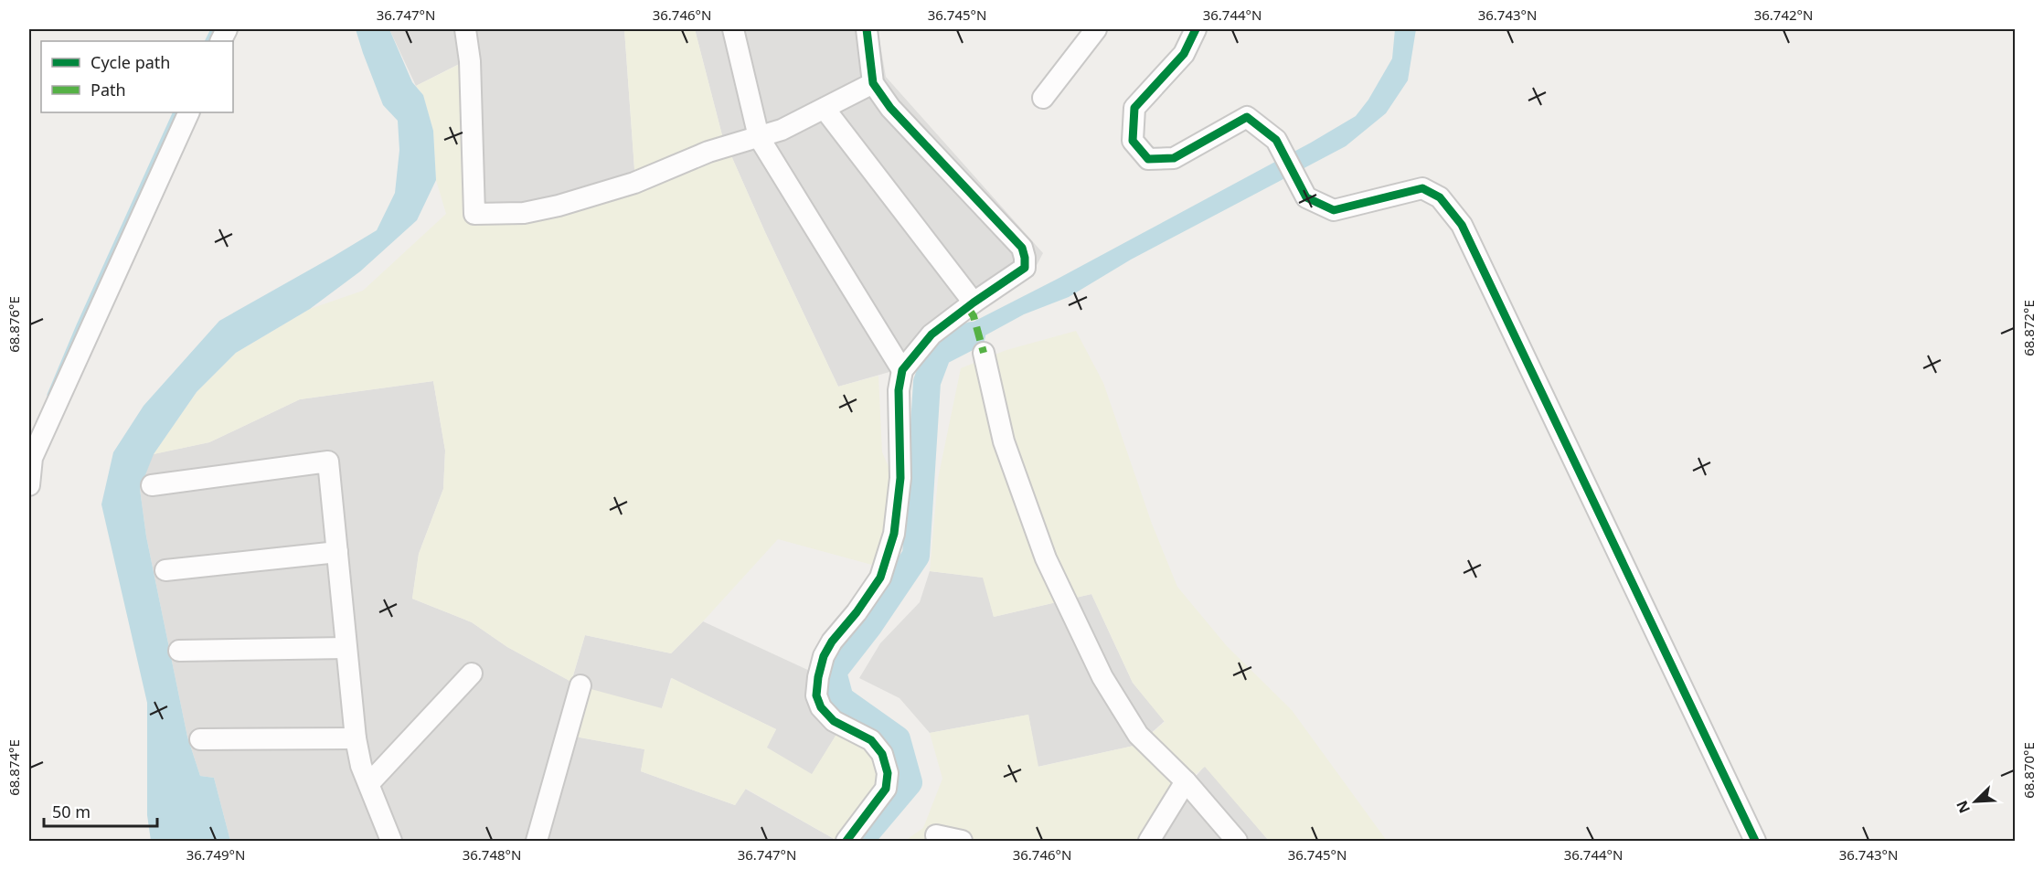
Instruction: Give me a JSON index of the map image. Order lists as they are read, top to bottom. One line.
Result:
{"legend":["Cycle path","Path"],"scale_bar":"50 m","north":"bottom left","coordinates":["36.747°N","36.746°N","36.745°N","36.744°N","36.743°N","36.742°N","68.876°E","68.872°E","68.874°E","68.870°E","36.749°N","36.748°N"]}
